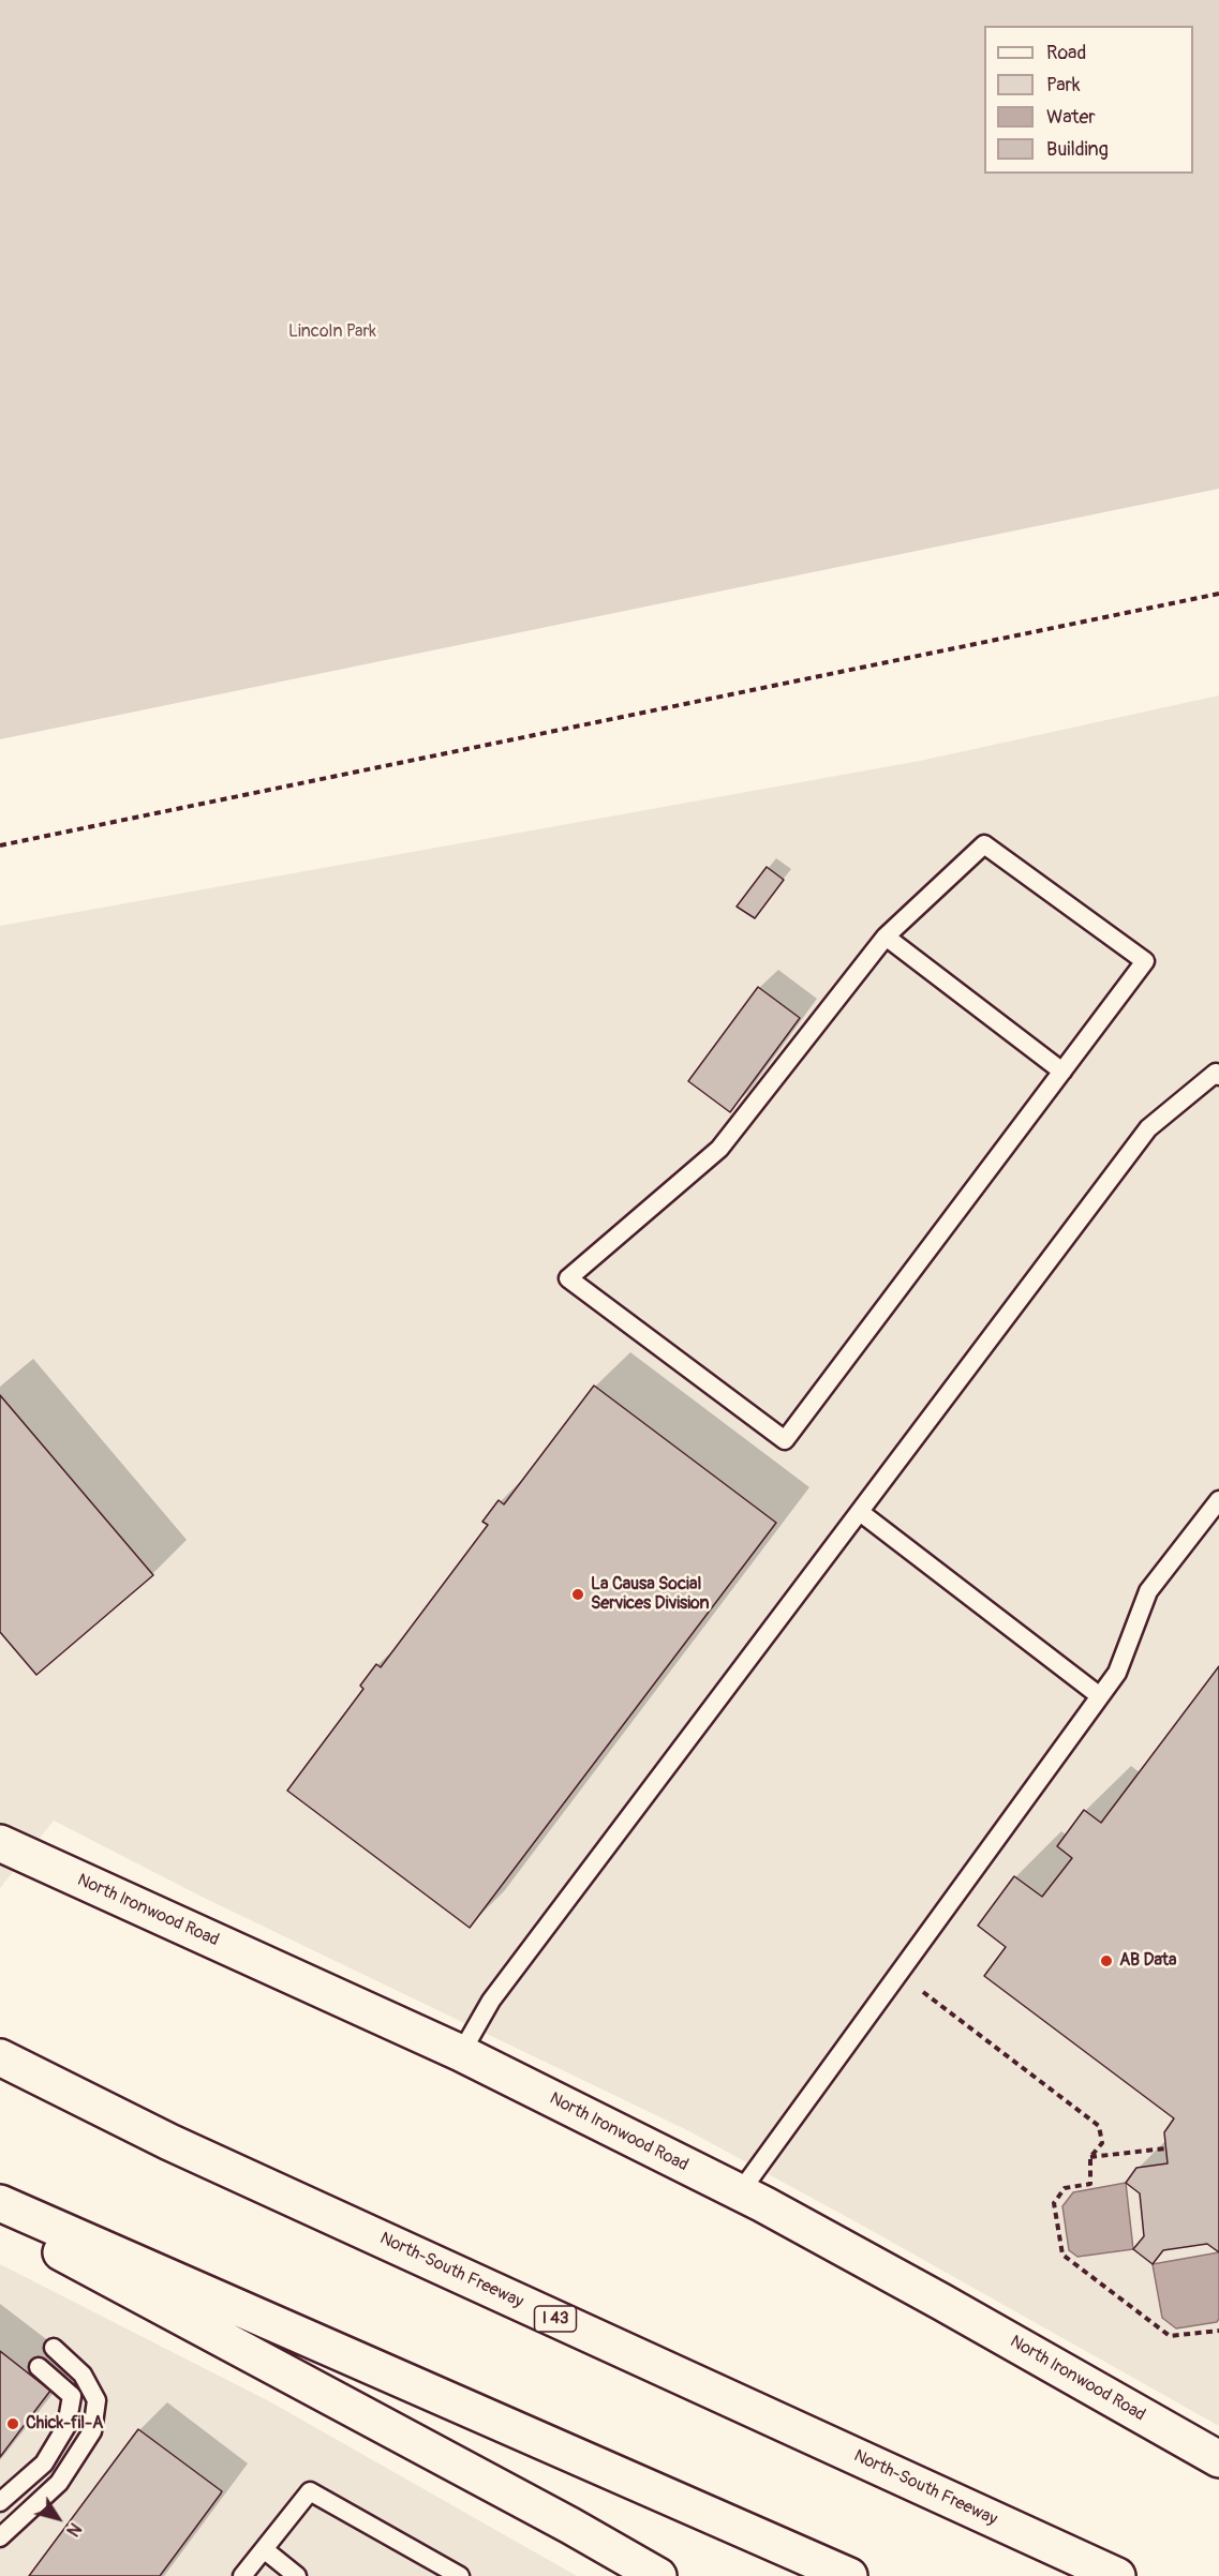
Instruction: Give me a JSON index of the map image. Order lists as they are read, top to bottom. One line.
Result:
{"streets":{"main road":["North Ironwood Road","North-South Freeway","I 43"]},"parks":["Lincoln Park"],"places":["La Causa Social Services Division","AB Data","Chick-fil-A"],"legend":["Road","Park","Water","Building"],"north":"bottom right"}
